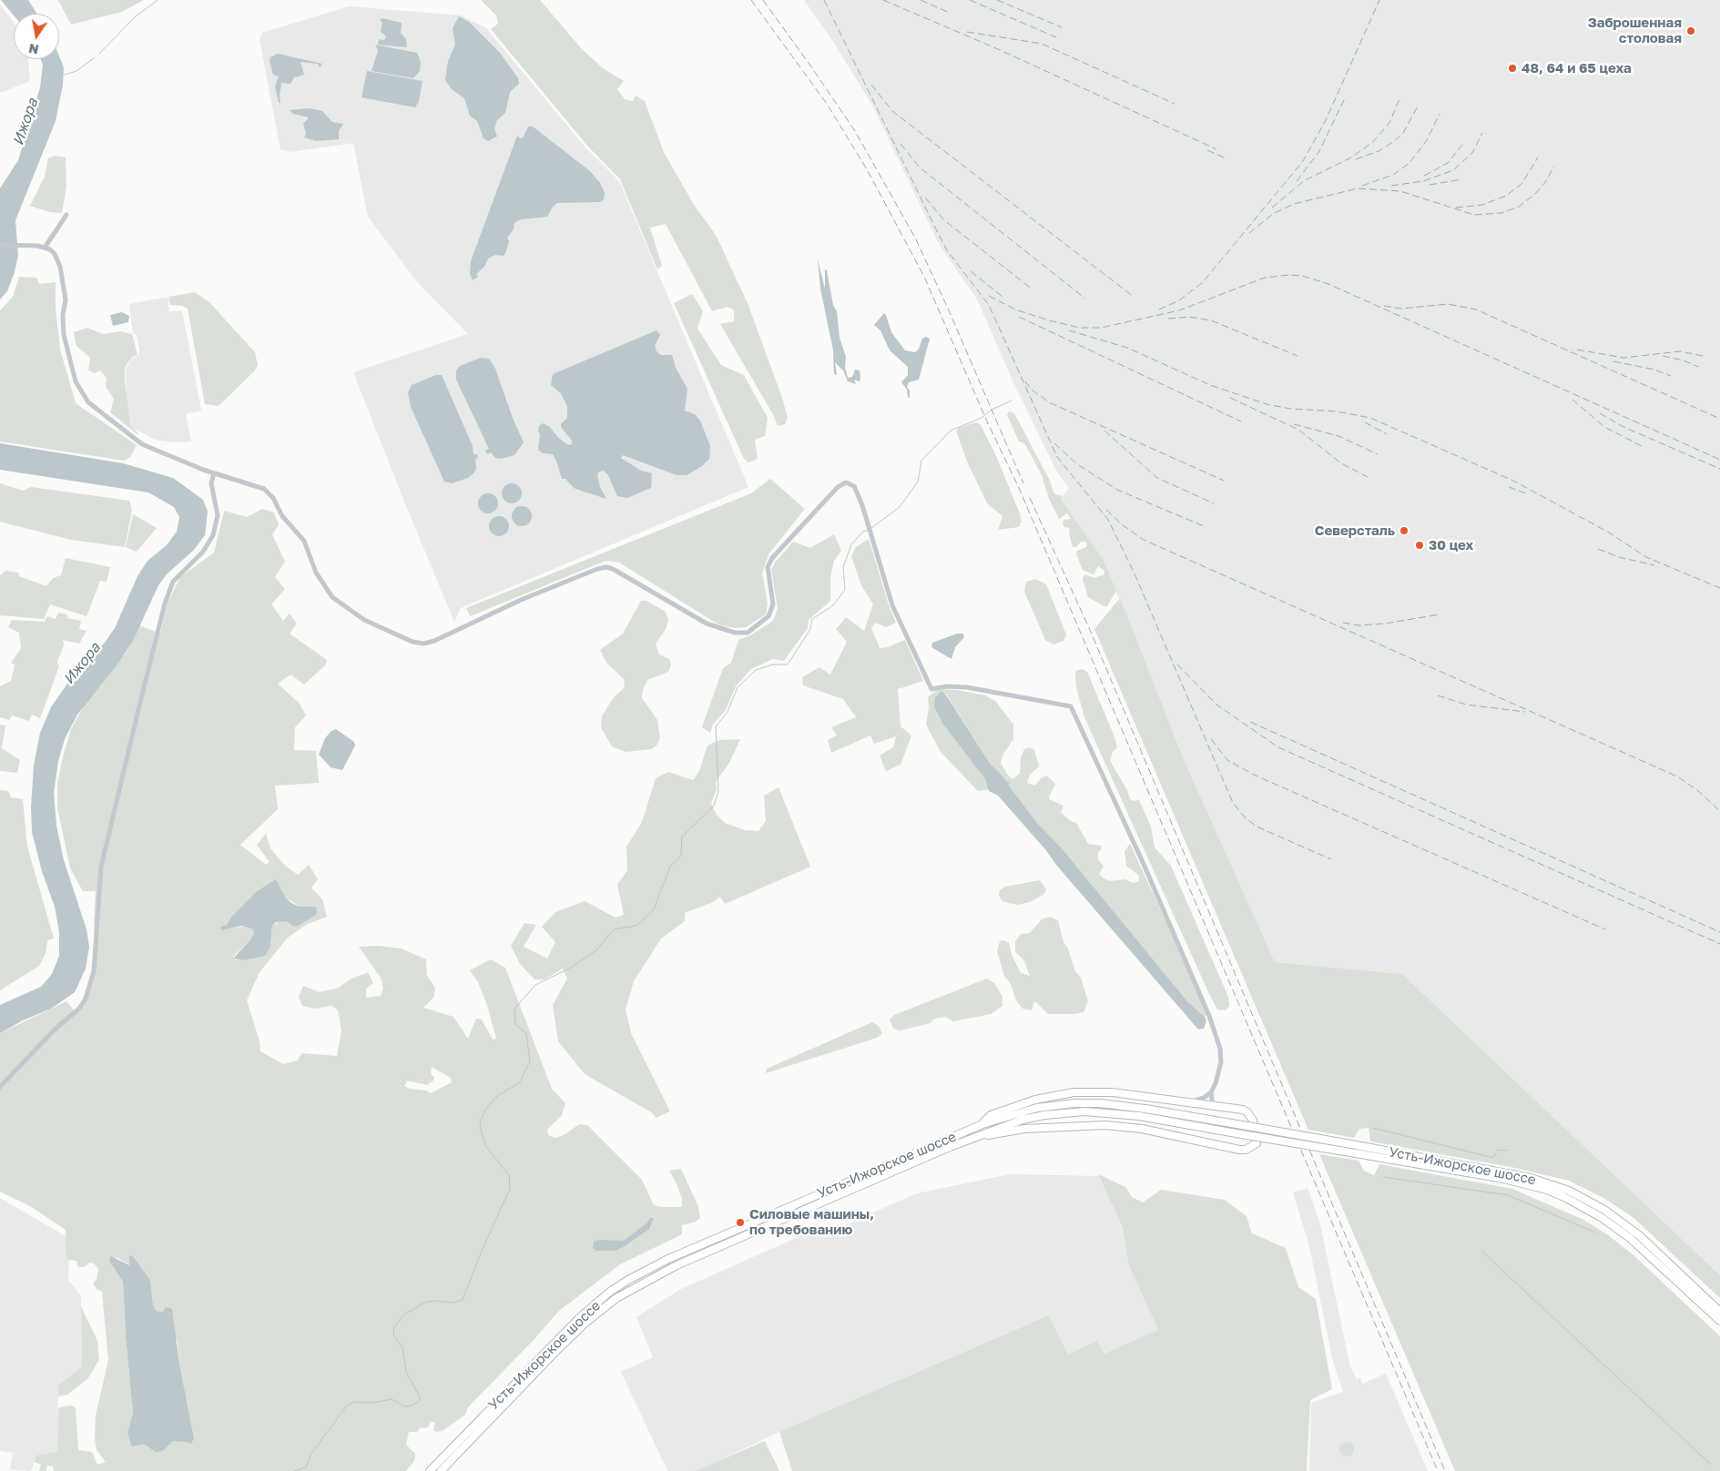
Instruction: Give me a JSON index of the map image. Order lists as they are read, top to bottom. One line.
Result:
{"streets":{"street":["Усть-Ижорское шоссе"]},"water":["Ижора"],"places":["Заброшенная столовая","48, 64 и 65 цеха","Северсталь","30 цех","Силовые машины, по требованию"],"north":"bottom"}
